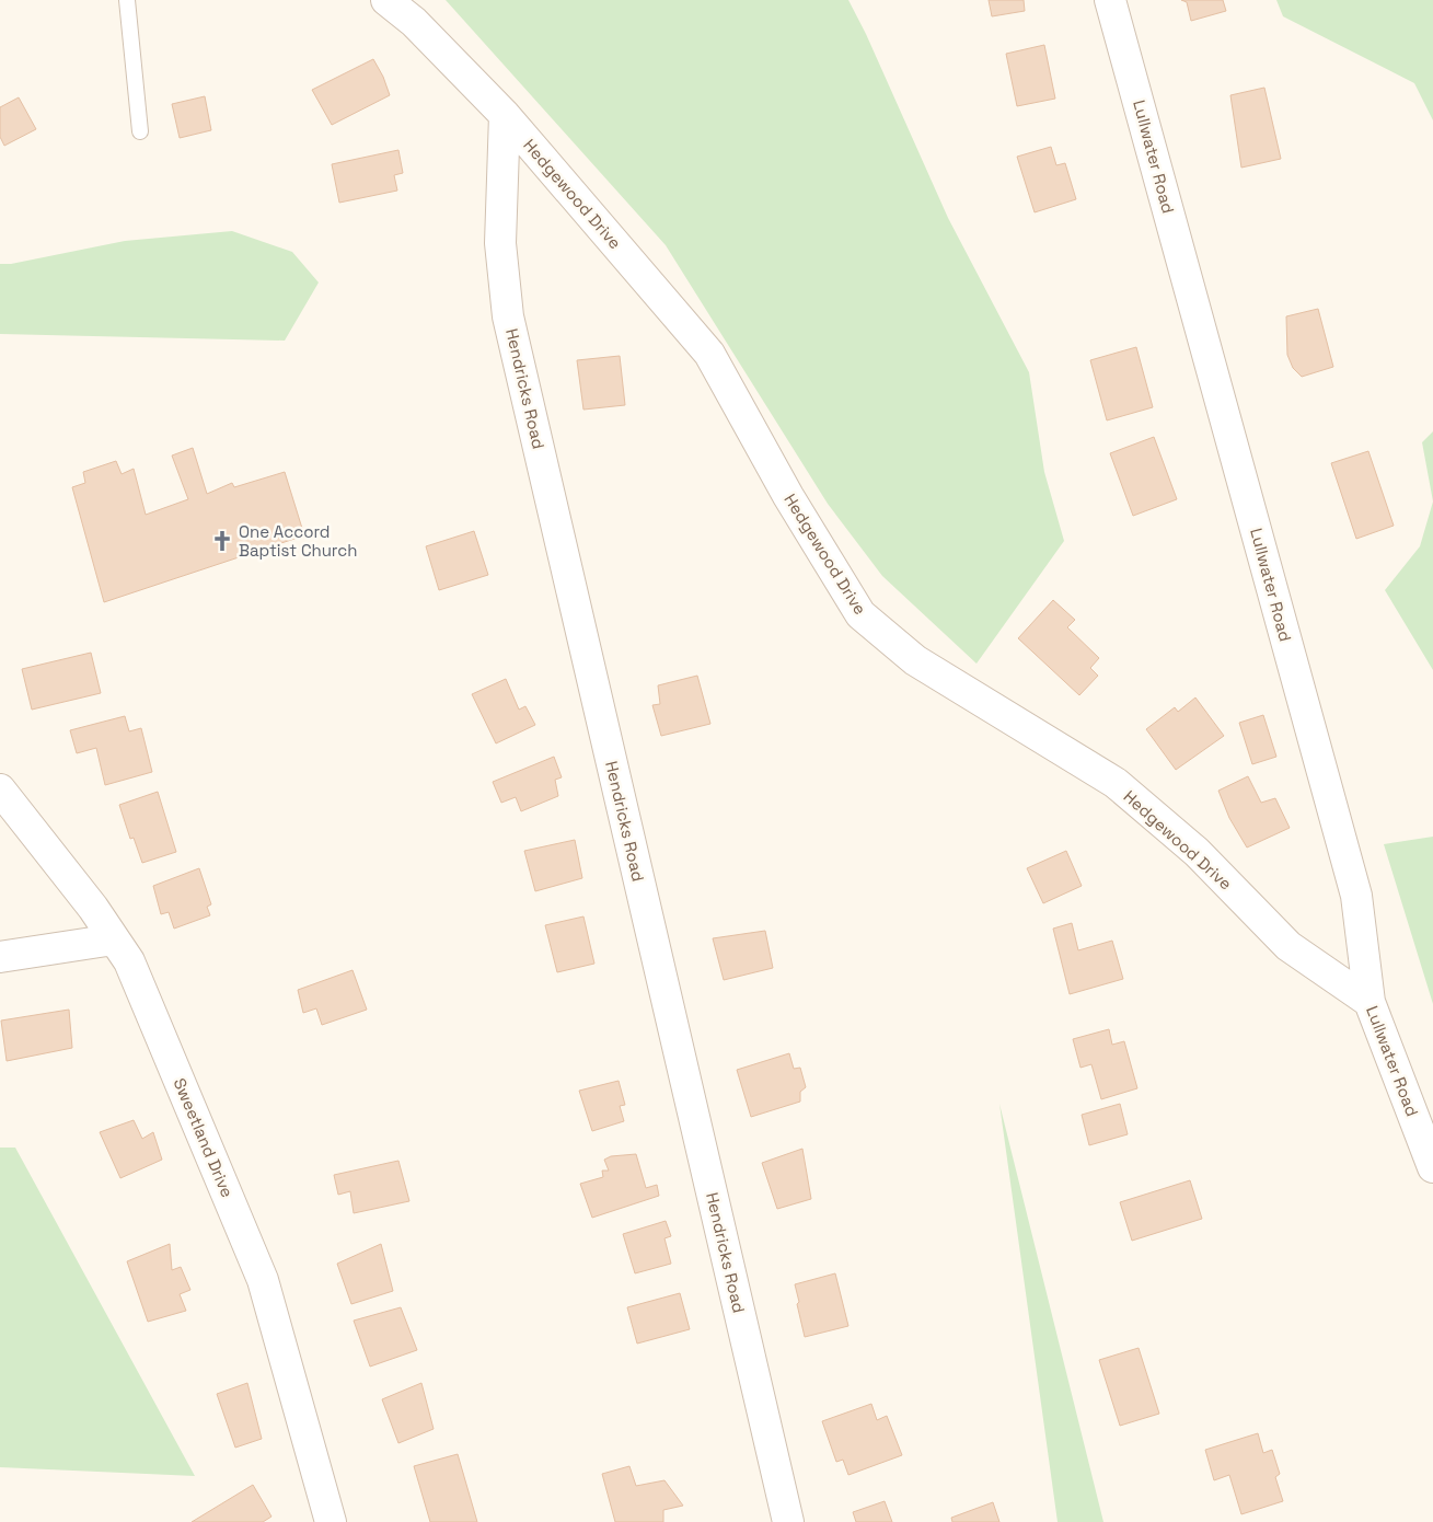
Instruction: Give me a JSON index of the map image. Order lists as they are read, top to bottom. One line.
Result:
{"streets":{"street":["Lullwater Road","Hedgewood Drive","Hendricks Road","Sweetland Drive"]},"crossings":[["Lullwater Road","Hedgewood Drive"],["Hedgewood Drive","Hendricks Road"]],"places":{"church":["One Accord Baptist Church"]}}
